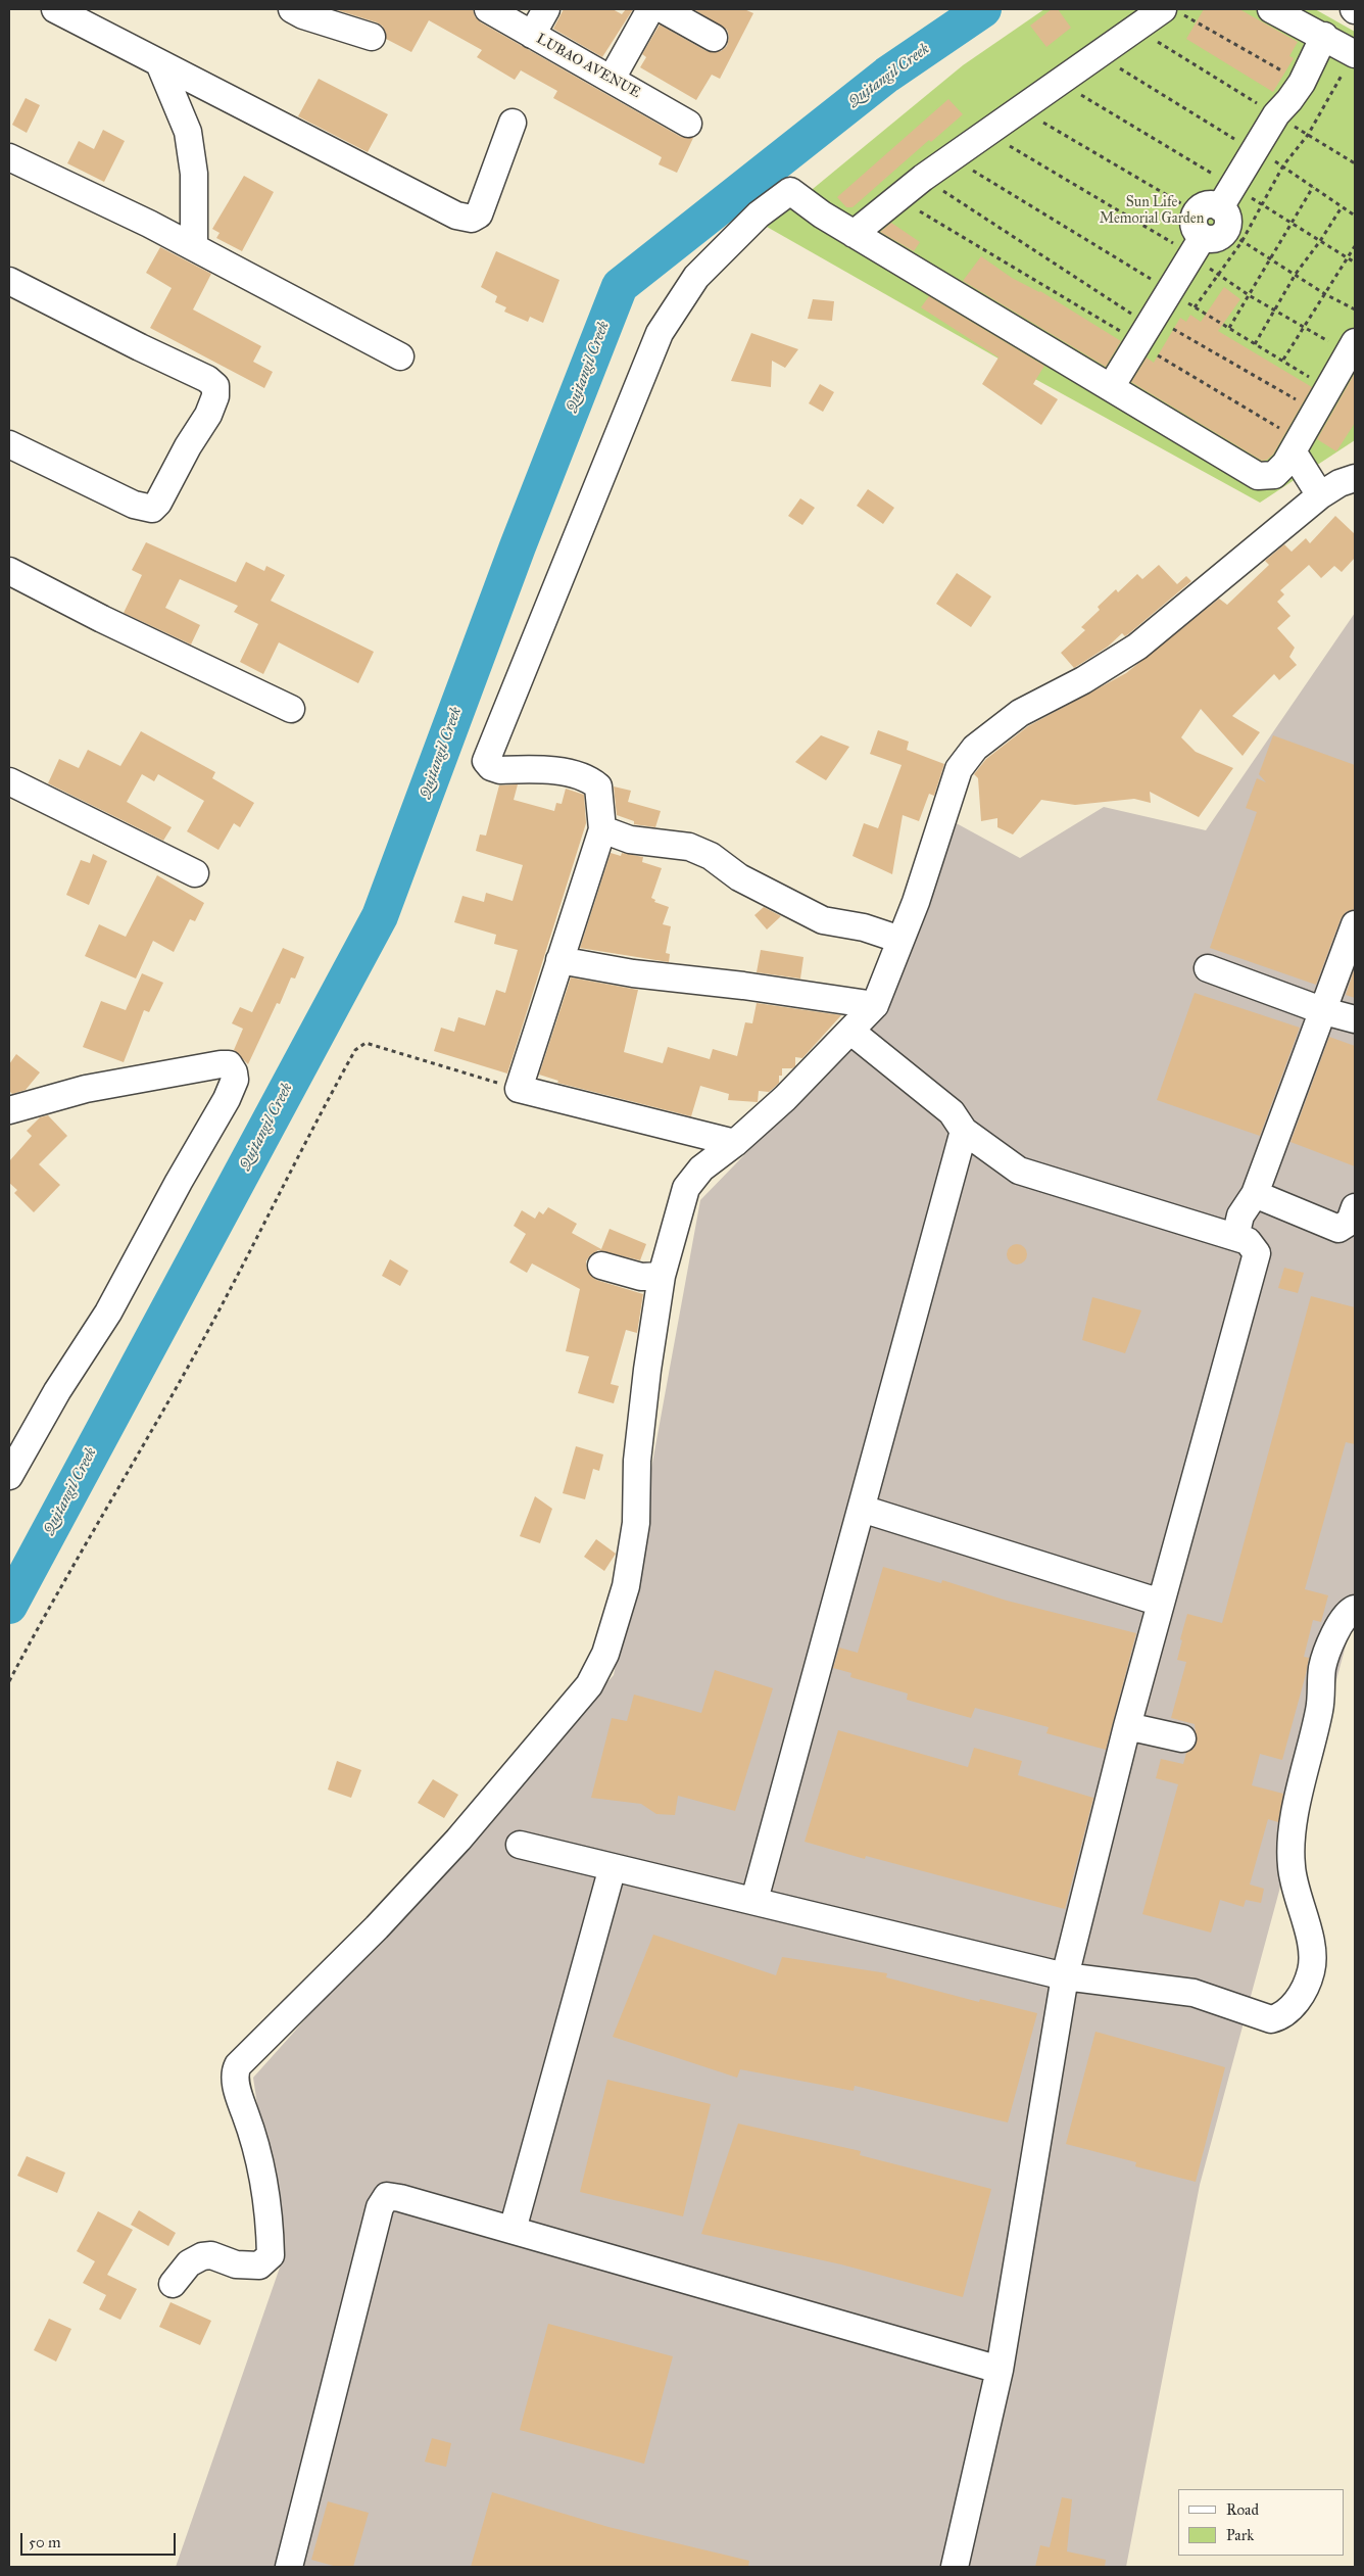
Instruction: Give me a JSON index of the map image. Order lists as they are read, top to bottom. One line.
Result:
{"streets":{"street":["LUBAO AVENUE"]},"water":["Quitangil Creek"],"parks":["Sun Life Memorial Garden"],"legend":["Road","Park"],"scale_bar":"50 m"}
